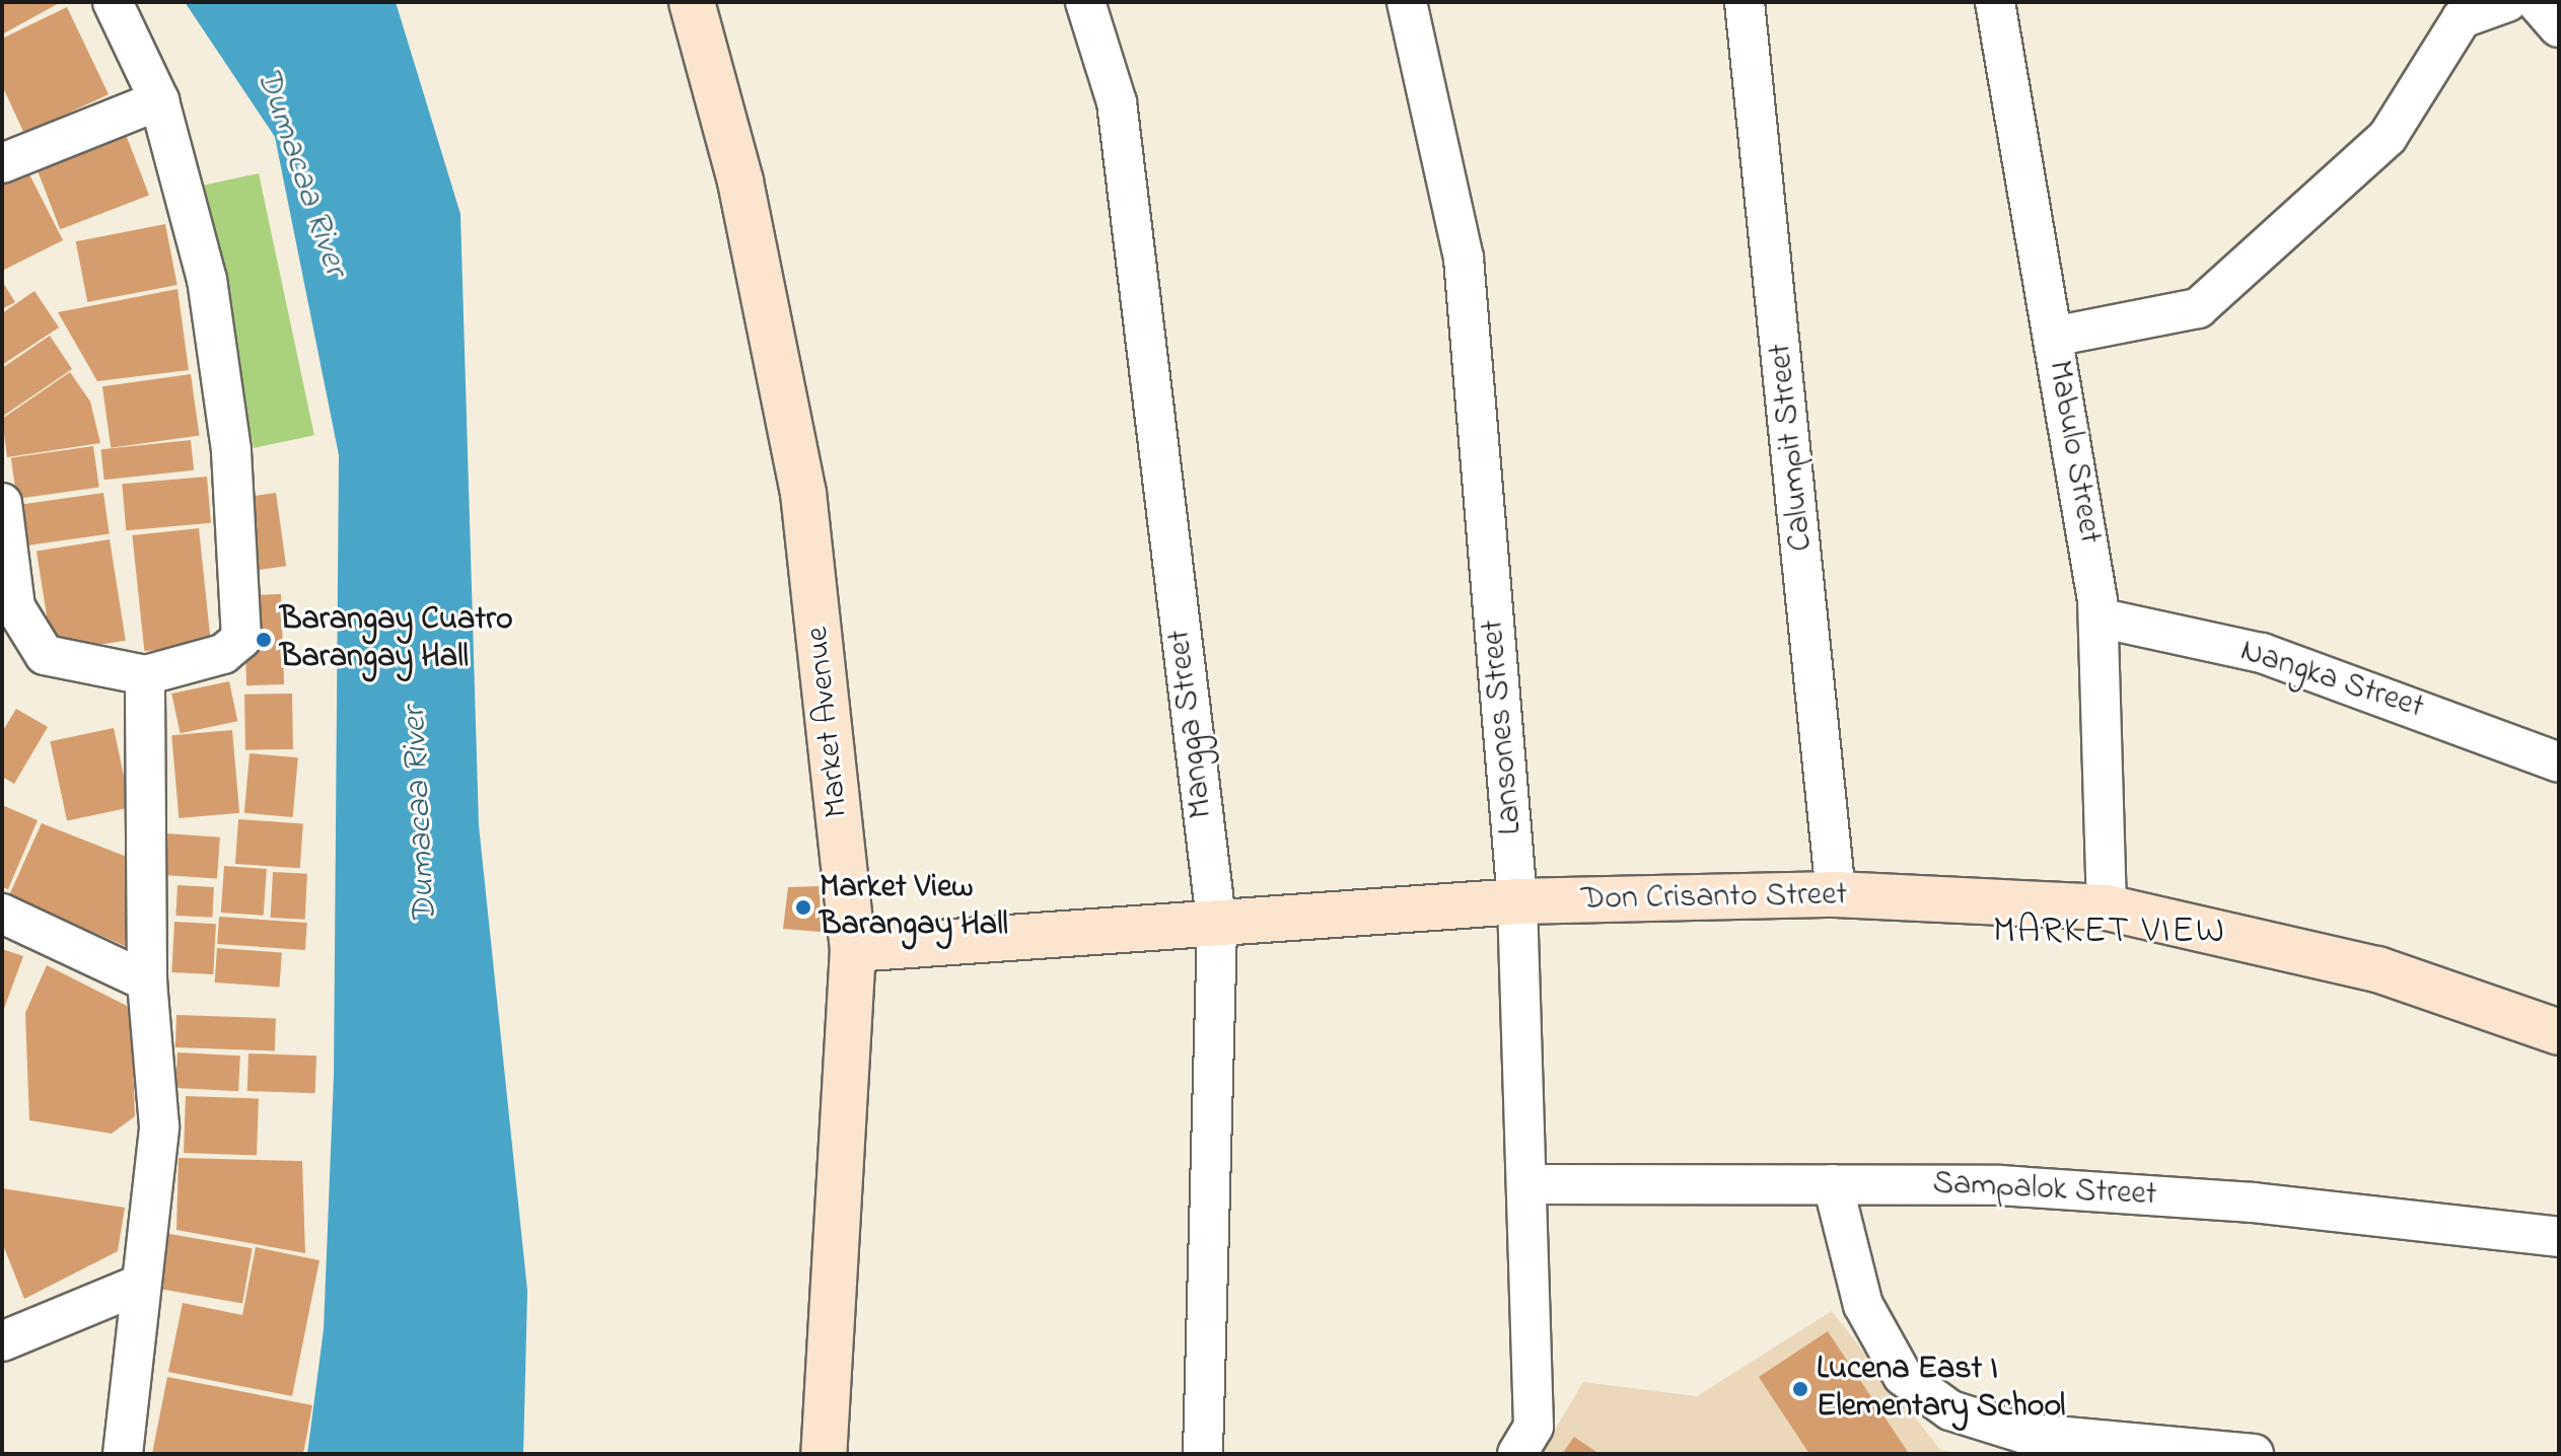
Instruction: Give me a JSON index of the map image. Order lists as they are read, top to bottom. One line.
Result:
{"streets":{"street":["Calumpit Street","Mabulo Street","Nangka Street","Market Avenue","Mangga Street","Lansones Street","Don Crisanto Street","Sampalok Street"]},"crossings":[["Calumpit Street","Don Crisanto Street"],["Mabulo Street","Nangka Street"],["Mabulo Street","Don Crisanto Street"],["Market Avenue","Don Crisanto Street"],["Mangga Street","Don Crisanto Street"],["Lansones Street","Don Crisanto Street"],["Lansones Street","Sampalok Street"]],"districts":["MARKET VIEW"],"water":["Dumacaa River"],"places":["Barangay Cuatro Barangay Hall","Market View Barangay Hall","Lucena East I Elementary School"]}
